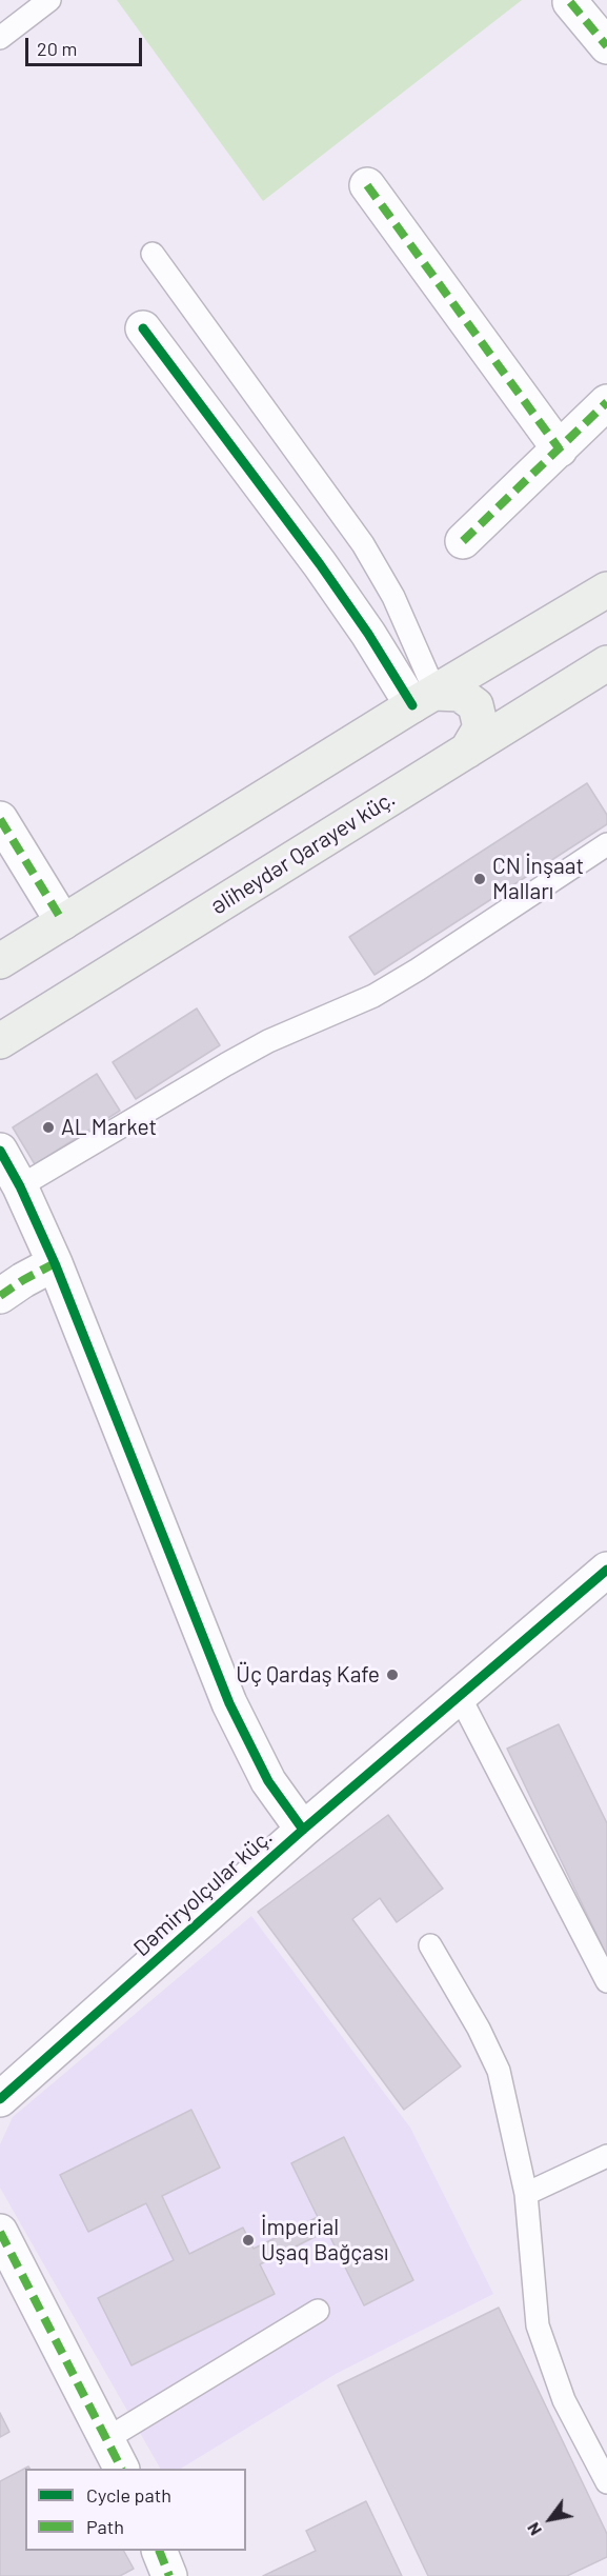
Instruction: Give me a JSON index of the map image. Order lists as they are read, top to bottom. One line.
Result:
{"streets":{"main road":["Əliheydər Qarayev küç."],"street":["Dəmiryolçular küç."]},"places":["CN İnşaat Malları","AL Market","Üç Qardaş Kafe","İmperial Uşaq Bağçası"],"legend":["Cycle path","Path"],"scale_bar":"20 m","north":"bottom left"}
